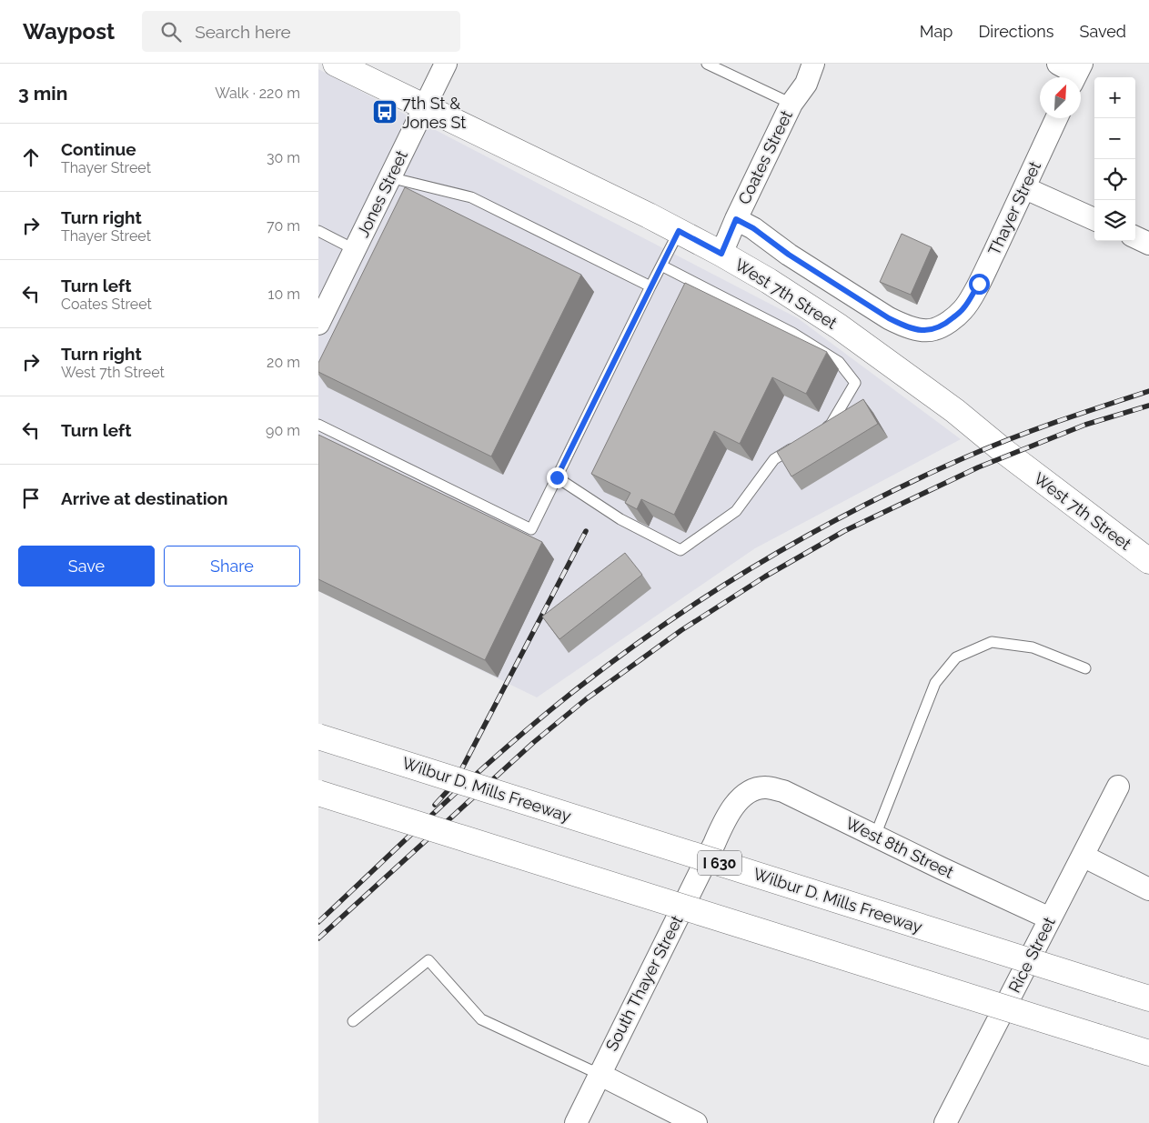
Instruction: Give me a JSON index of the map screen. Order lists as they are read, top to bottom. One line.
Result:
{"streets":{"main road":["West 7th Street","Wilbur D. Mills Freeway","I 630"],"street":["Coates Street","Jones Street","Thayer Street","West 8th Street","Rice Street","South Thayer Street"]},"crossings":[["Coates Street","Thayer Street"],["Coates Street","West 7th Street"],["Jones Street","West 7th Street"],["West 8th Street","Rice Street"],["West 8th Street","South Thayer Street"]],"places":{"bus stop":["7th St & Jones St"]},"north":"top right","page":{"header":"Waypost","search":"Search here","nav":["Map","Directions","Saved"],"heading":["3 min","Walk · 220 m"],"map_buttons":["+","−"],"list":[["Continue","Thayer Street","30 m"],["Turn right","Thayer Street","70 m"],["Turn left","Coates Street","10 m"],["Turn right","West 7th Street","20 m"],["Turn left","90 m"],"Arrive at destination"],"buttons":["Save","Share"]}}
